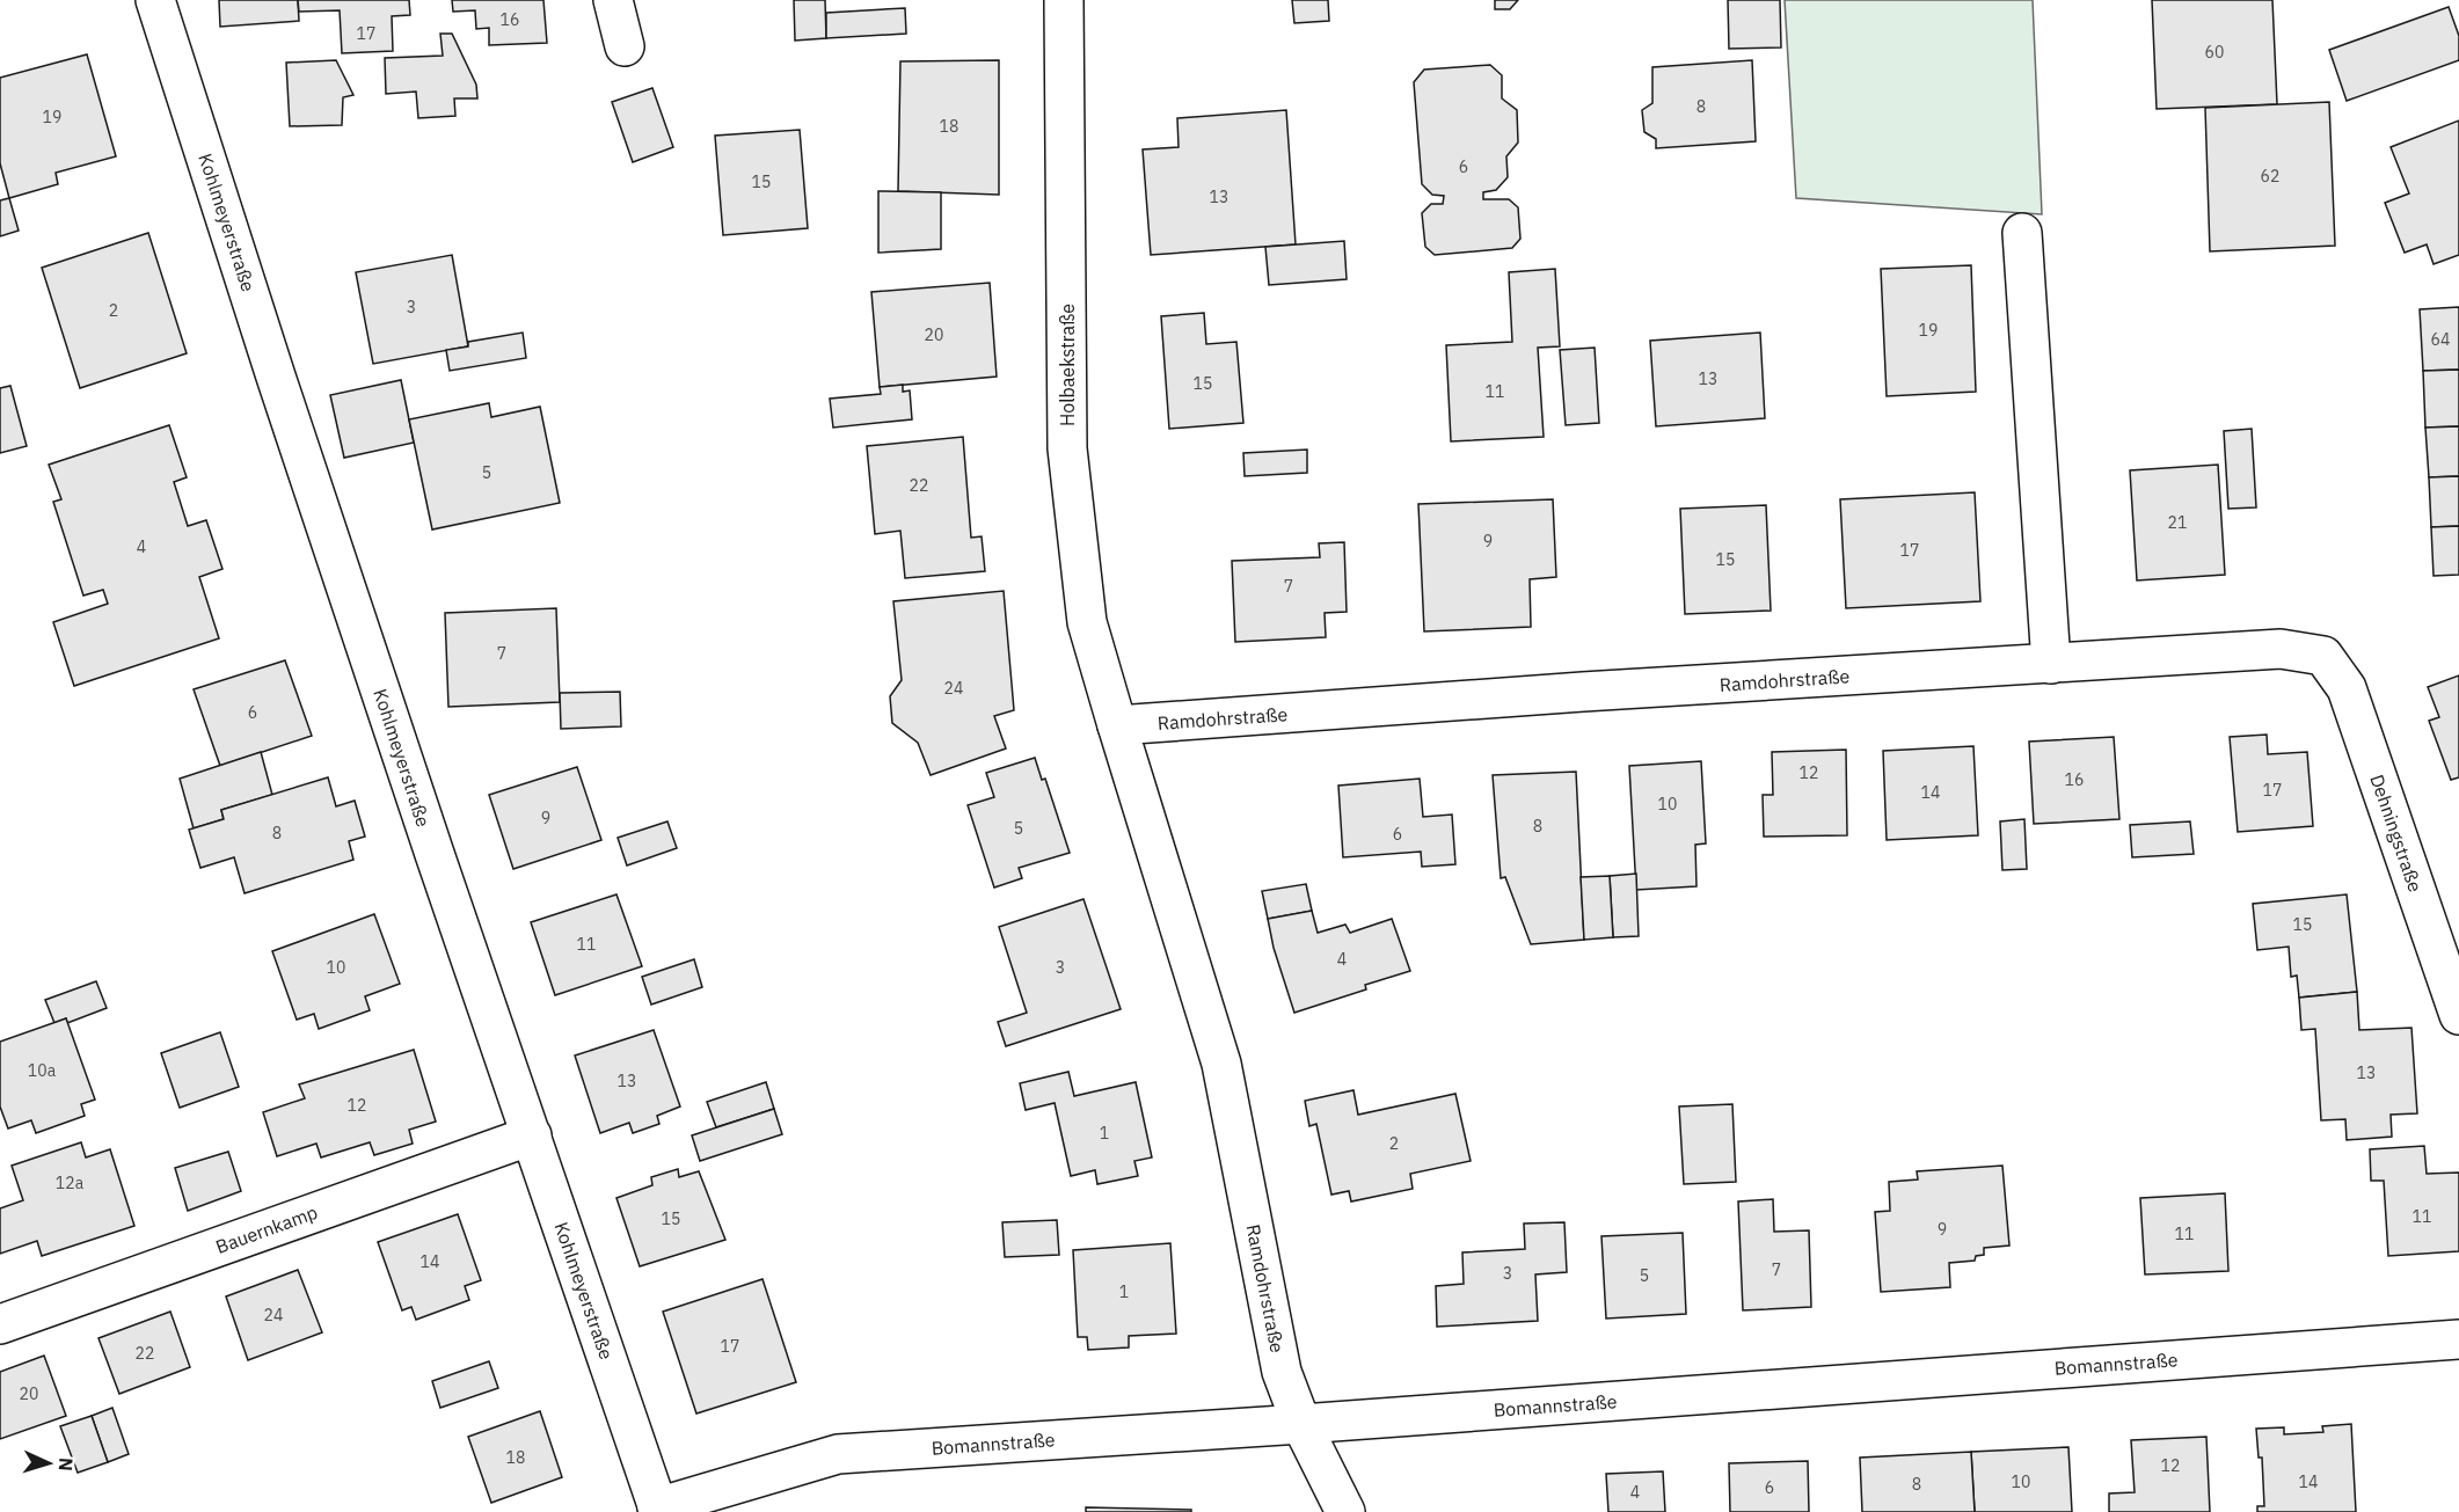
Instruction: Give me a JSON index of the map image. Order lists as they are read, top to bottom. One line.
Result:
{"streets":{"street":["Kohlmeyerstraße","Holbaekstraße","Ramdohrstraße","Dehningstraße","Bauernkamp","Bomannstraße"]},"crossings":[["Kohlmeyerstraße","Bauernkamp"],["Kohlmeyerstraße","Bomannstraße"],["Holbaekstraße","Ramdohrstraße"],["Ramdohrstraße","Dehningstraße"],["Ramdohrstraße","Bomannstraße"]],"house_numbers":["16","17","60","8","19","18","6","62","15","13","3","2","19","20","64","13","15","11","5","22","21","9","4","17","15","7","7","24","6","12","16","17","14","10","9","8","5","8","6","15","11","4","10","3","10a","13","13","12","1","2","12a","11","15","9","11","14","7","3","5","1","24","17","22","20","18","12","10","14","8","6","4"],"north":"right"}
